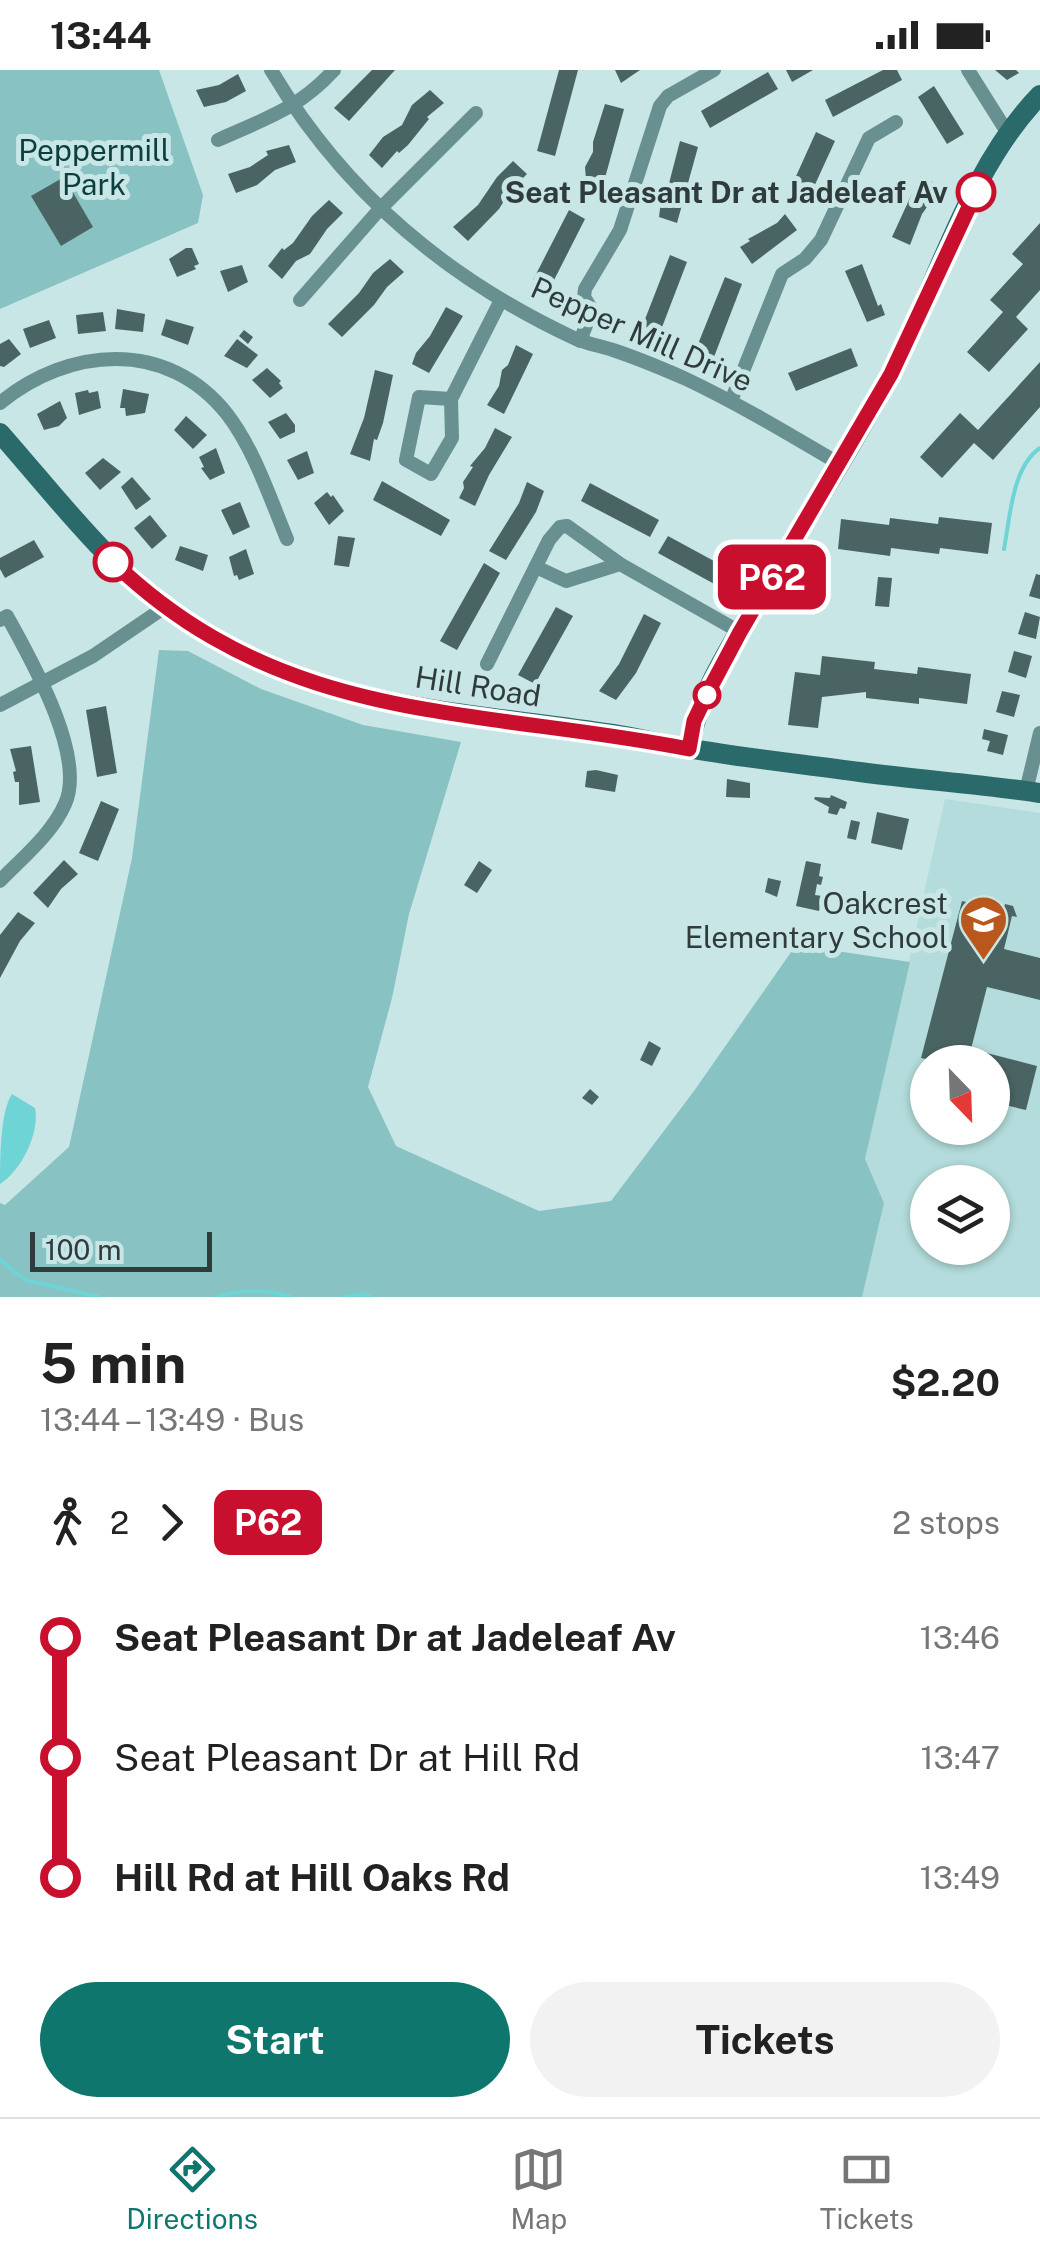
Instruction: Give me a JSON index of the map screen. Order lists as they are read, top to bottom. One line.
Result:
{"streets":{"street":["Pepper Mill Drive","Hill Road"]},"parks":["Peppermill Park"],"places":{"other":["Seat Pleasant Dr at Jadeleaf Av"],"school or university":["Oakcrest Elementary School"]},"lines":["bus line P62"],"scale_bar":"100 m","north":"bottom right","page":{"status":"13:44","on_map":"P62","scale":"100 m","heading":["5 min","13:44 – 13:49 · Bus","$2.20"],"legs":["2","P62","2 stops"],"list":[{"name":"Seat Pleasant Dr at Jadeleaf Av","value":"13:46"},{"name":"Seat Pleasant Dr at Hill Rd","value":"13:47"},{"name":"Hill Rd at Hill Oaks Rd","value":"13:49"}],"buttons":["Start","Tickets"],"tabs":["Directions","Map","Tickets"]}}
